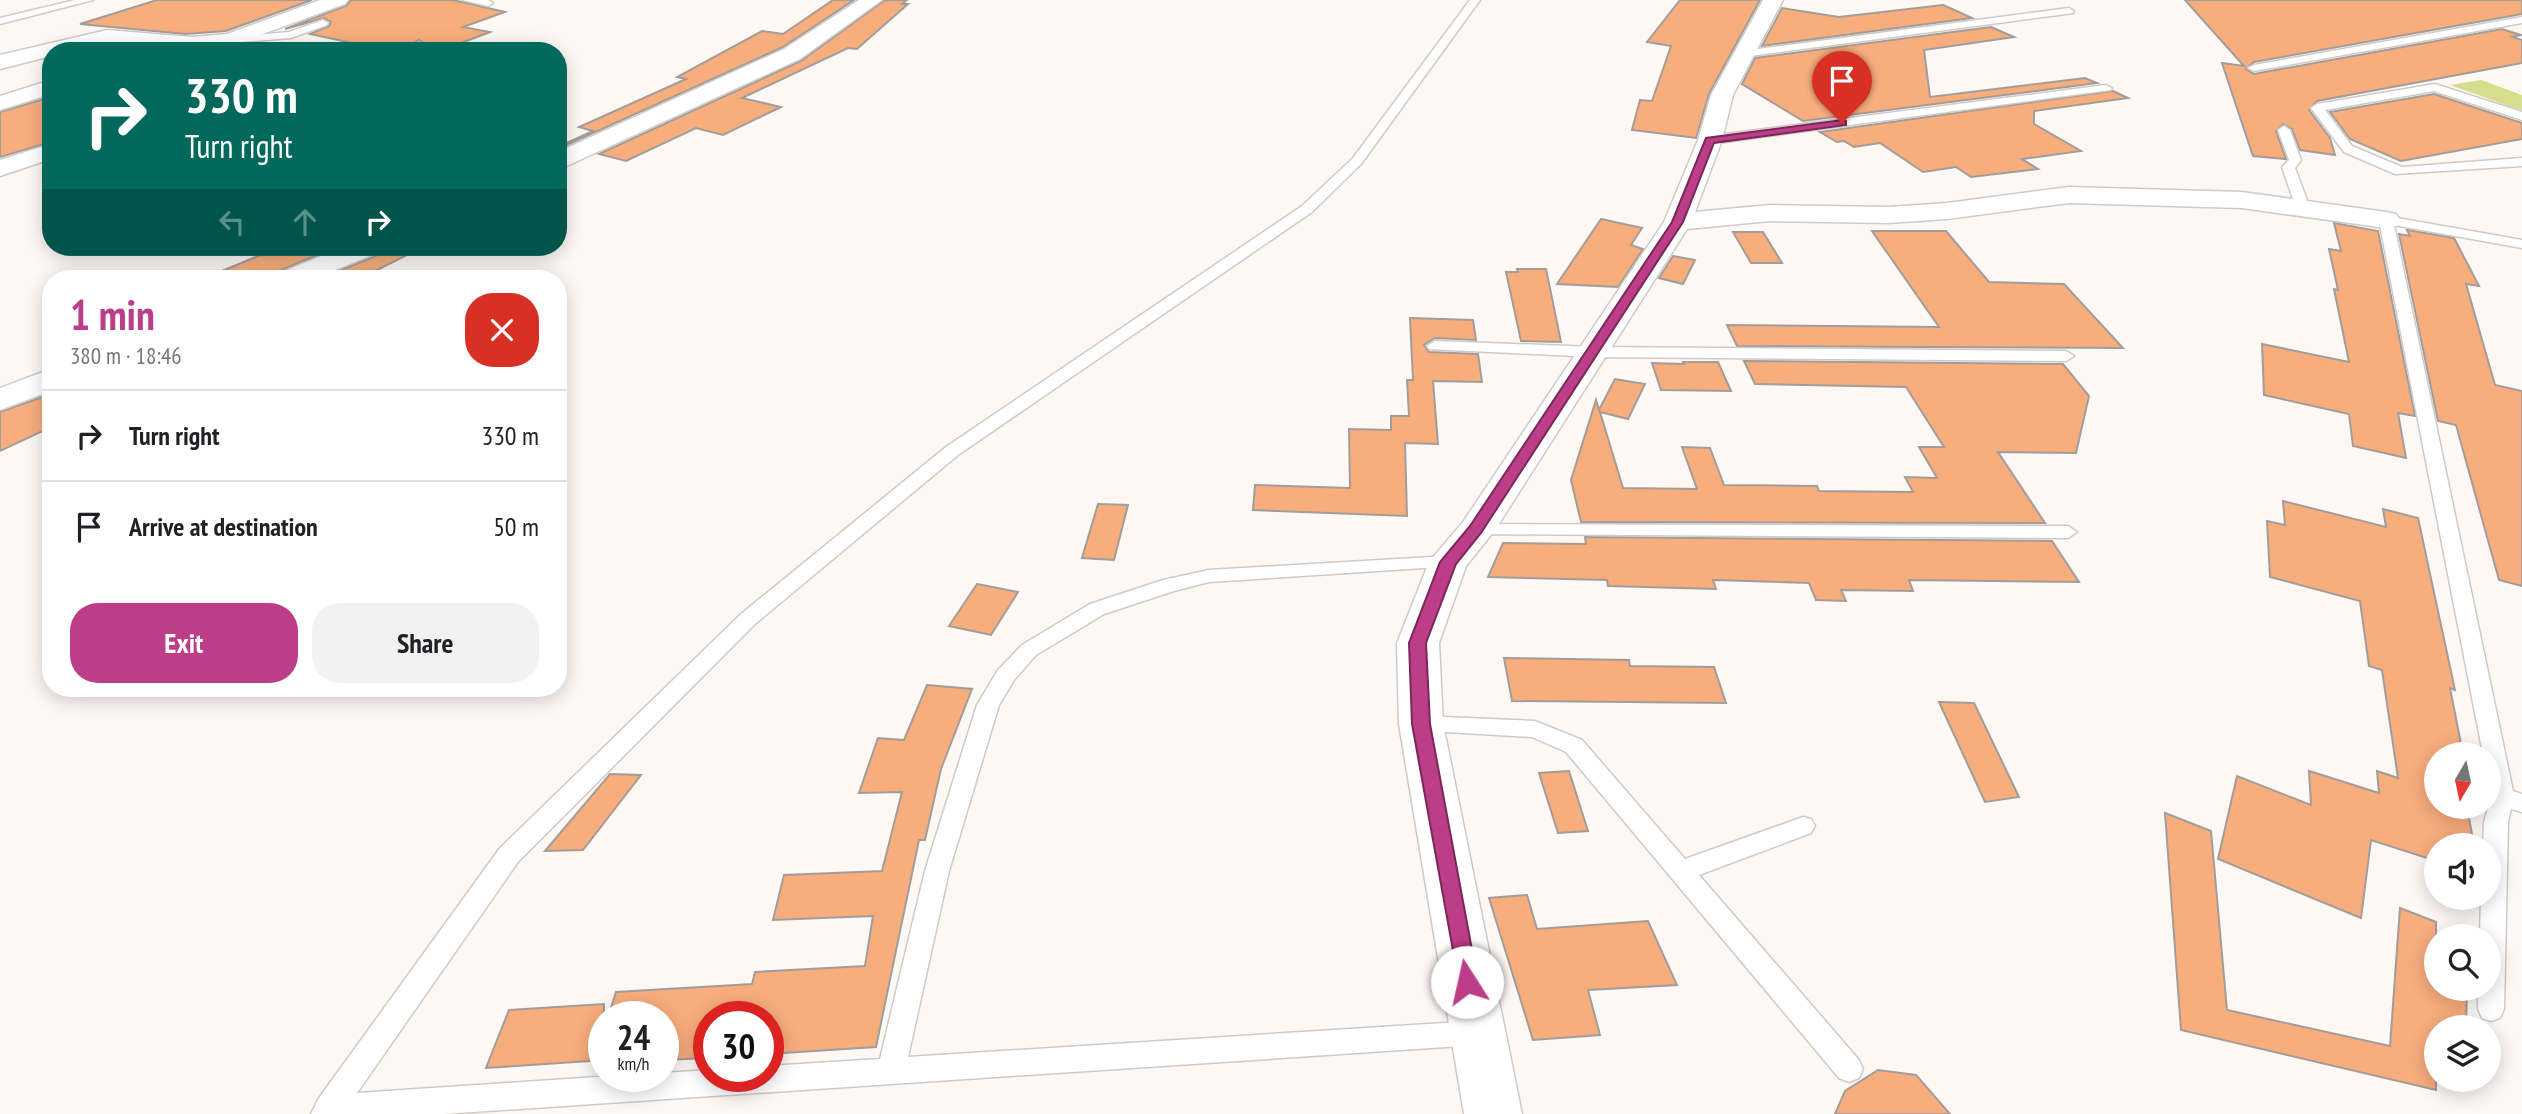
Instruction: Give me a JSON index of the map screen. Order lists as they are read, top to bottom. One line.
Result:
{"north":"bottom","page":{"turn":["330 m","Turn right"],"heading":["1 min","380 m · 18:46"],"list":[{"name":"Turn right","value":"330 m"},{"name":"Arrive at destination","value":"50 m"}],"buttons":["Exit","Share"],"speed":"24 km/h","limit":"30"}}
